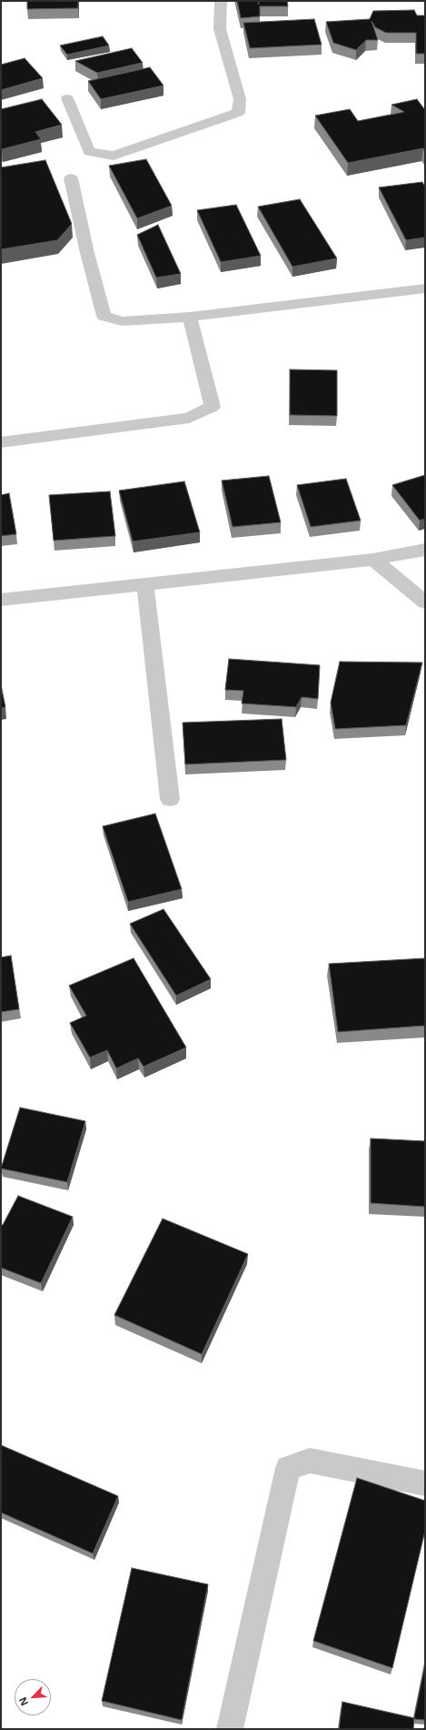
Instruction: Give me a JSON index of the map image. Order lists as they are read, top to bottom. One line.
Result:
{"north":"bottom left"}
